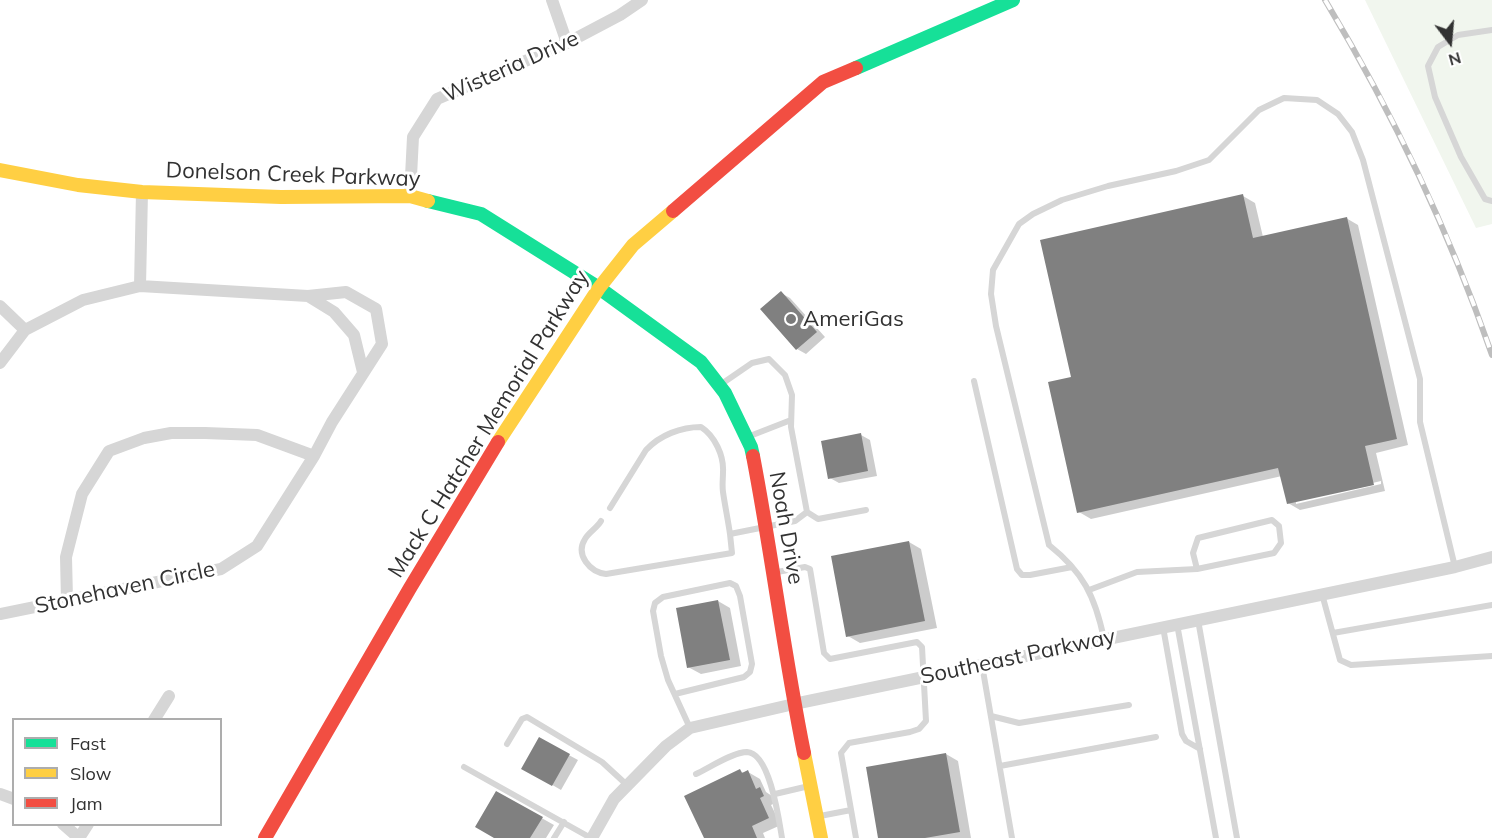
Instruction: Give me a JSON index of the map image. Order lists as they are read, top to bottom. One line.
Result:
{"streets":{"street":["Wisteria Drive","Donelson Creek Parkway","Mack C Hatcher Memorial Parkway","Noah Drive","Stonehaven Circle","Southeast Parkway"]},"crossings":[["Wisteria Drive","Donelson Creek Parkway"],["Donelson Creek Parkway","Mack C Hatcher Memorial Parkway"],["Donelson Creek Parkway","Noah Drive"],["Mack C Hatcher Memorial Parkway","Noah Drive"],["Noah Drive","Southeast Parkway"]],"places":["AmeriGas"],"legend":["Fast","Slow","Jam"],"north":"bottom"}
